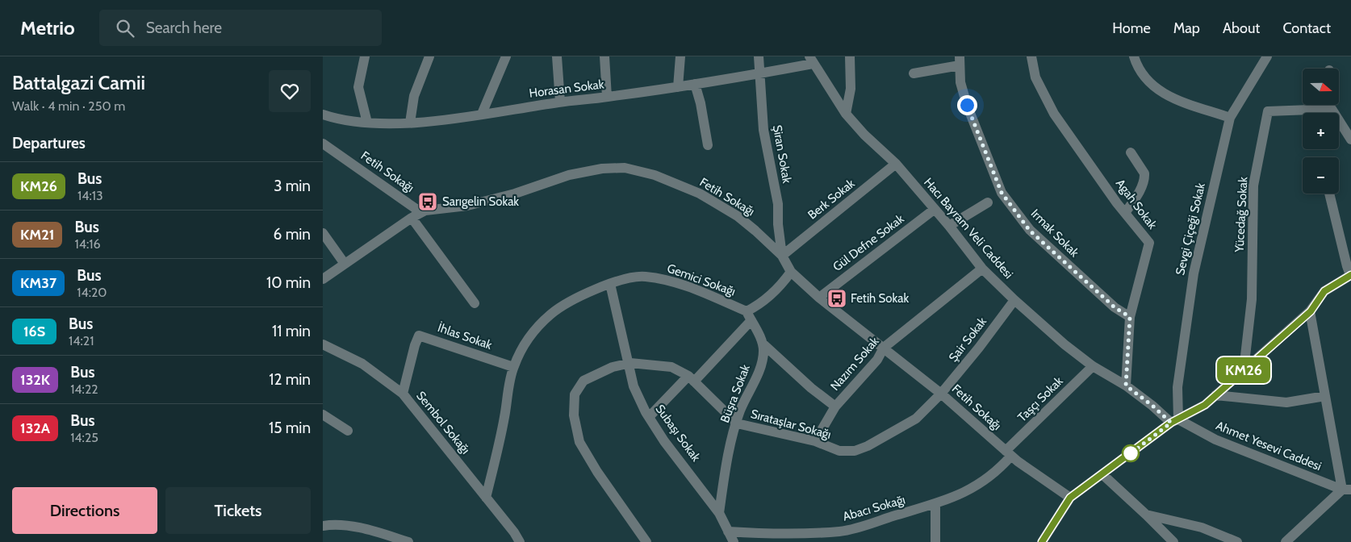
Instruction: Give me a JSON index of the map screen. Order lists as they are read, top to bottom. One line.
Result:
{"streets":{"street":["Horasan Sokak","Şiran Sokak","Fetih Sokağı","Berk Sokak","Agah Sokak","Yücedağ Sokak","Hacı Bayram Veli Caddesi","Sevgi Çiçeği Sokak","Irmak Sokak","Gül Defne Sokak","Gemici Sokağı","İhlas Sokak","Şair Sokak","Nazım Sokak","Büşra Sokak","Taşçı Sokak","Sembol Sokağı","Sırataşlar Sokağı","Subaşı Sokak","Ahmet Yesevi Caddesi","Abacı Sokağı"]},"crossings":[["Horasan Sokak","Şiran Sokak"],["Horasan Sokak","Hacı Bayram Veli Caddesi"],["Şiran Sokak","Fetih Sokağı"],["Şiran Sokak","Berk Sokak"],["Fetih Sokağı","Berk Sokak"],["Fetih Sokağı","Gül Defne Sokak"],["Fetih Sokağı","Şair Sokak"],["Fetih Sokağı","Nazım Sokak"],["Fetih Sokağı","Taşçı Sokak"],["Fetih Sokağı","Sırataşlar Sokağı"],["Fetih Sokağı","Abacı Sokağı"],["Berk Sokak","Hacı Bayram Veli Caddesi"],["Agah Sokak","Hacı Bayram Veli Caddesi"],["Agah Sokak","Irmak Sokak"],["Hacı Bayram Veli Caddesi","Sevgi Çiçeği Sokak"],["Hacı Bayram Veli Caddesi","Gül Defne Sokak"],["Hacı Bayram Veli Caddesi","Şair Sokak"],["Hacı Bayram Veli Caddesi","Nazım Sokak"],["Hacı Bayram Veli Caddesi","Taşçı Sokak"],["Hacı Bayram Veli Caddesi","Ahmet Yesevi Caddesi"],["Sevgi Çiçeği Sokak","Ahmet Yesevi Caddesi"],["Gemici Sokağı","İhlas Sokak"],["Gemici Sokağı","Sembol Sokağı"],["Gemici Sokağı","Subaşı Sokak"],["İhlas Sokak","Sembol Sokağı"],["Şair Sokak","Sırataşlar Sokağı"],["Nazım Sokak","Sırataşlar Sokağı"],["Büşra Sokak","Sırataşlar Sokağı"],["Büşra Sokak","Subaşı Sokak"],["Taşçı Sokak","Abacı Sokağı"],["Sırataşlar Sokağı","Subaşı Sokak"],["Subaşı Sokak","Abacı Sokağı"]],"places":{"bus stop":["Sarıgelin Sokak","Fetih Sokak"]},"lines":["bus line KM26"],"north":"right","page":{"header":"Metrio","search":"Search here","nav":["Home","Map","About","Contact"],"heading":[["Battalgazi Camii","Walk · 4 min · 250 m"],"Departures"],"on_map":"KM26","map_buttons":["+","−"],"list":[{"mark":"KM26","name":"Bus","note":"14:13","value":"3 min"},{"mark":"KM21","name":"Bus","note":"14:16","value":"6 min"},{"mark":"KM37","name":"Bus","note":"14:20","value":"10 min"},{"mark":"16S","name":"Bus","note":"14:21","value":"11 min"},{"mark":"132K","name":"Bus","note":"14:22","value":"12 min"},{"mark":"132A","name":"Bus","note":"14:25","value":"15 min"}],"buttons":["Directions","Tickets"]}}
